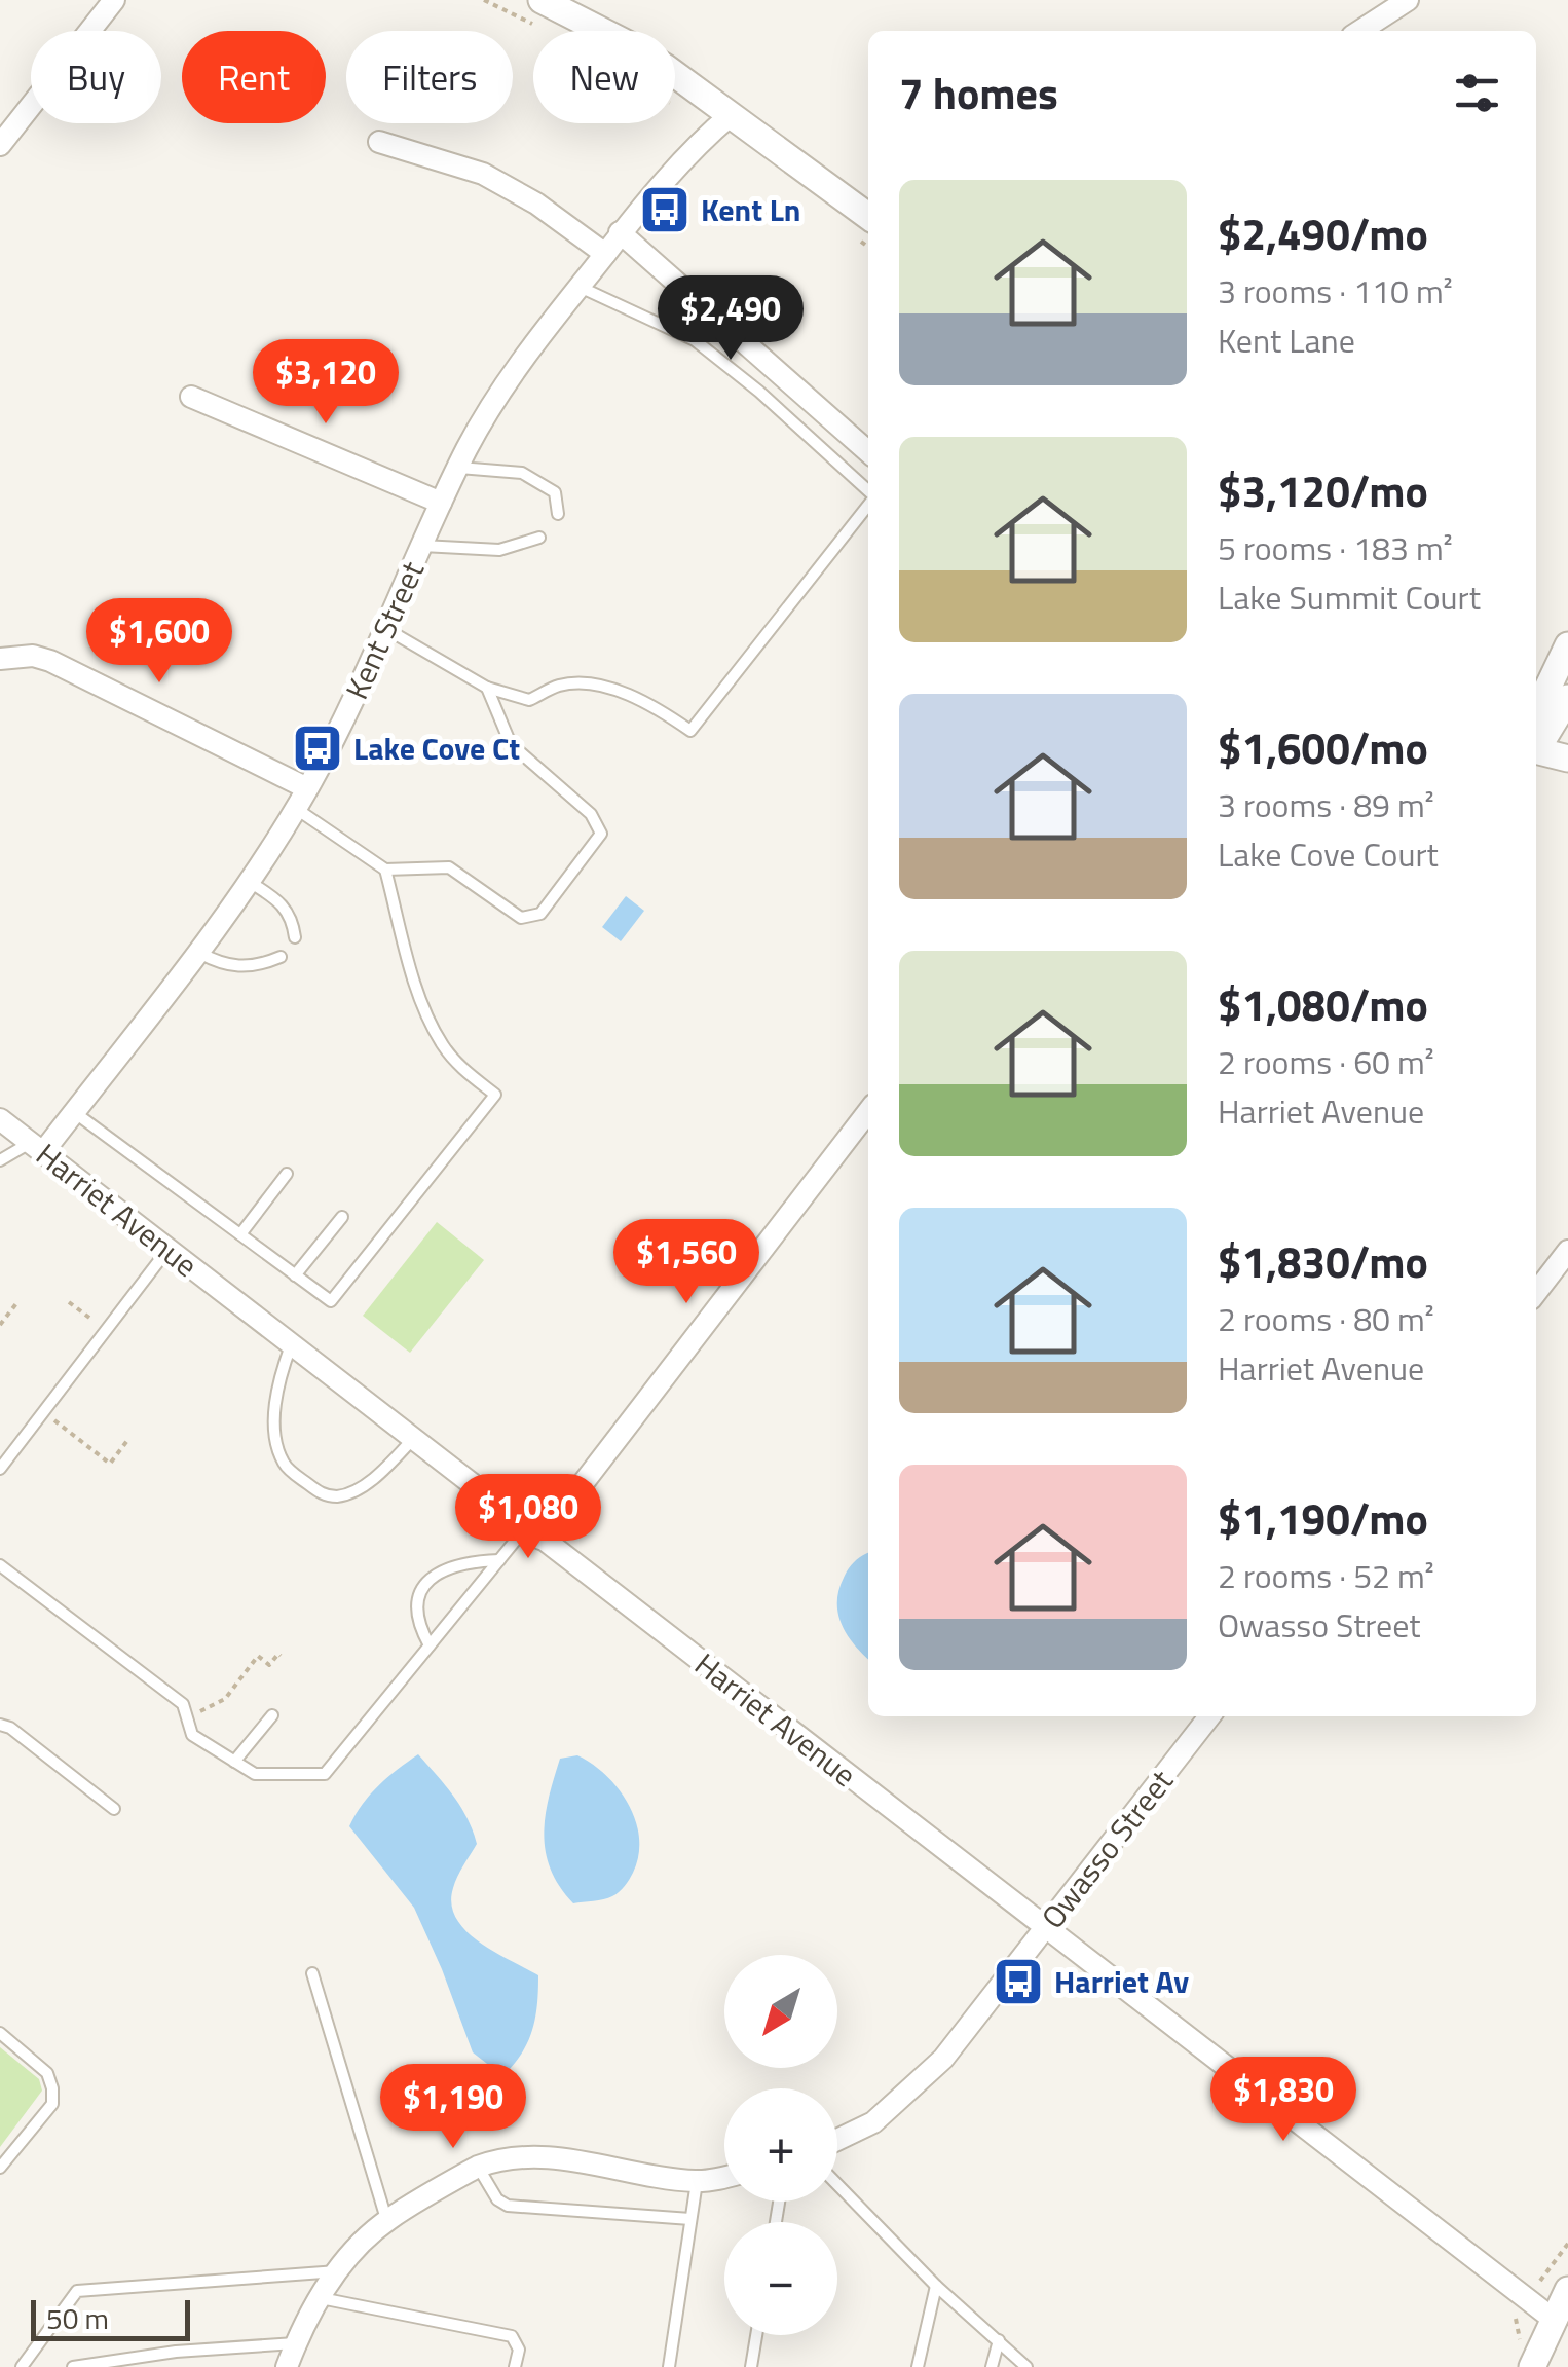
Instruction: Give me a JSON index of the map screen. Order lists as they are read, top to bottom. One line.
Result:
{"streets":{"street":["Kent Street","Harriet Avenue","Owasso Street"]},"crossings":[["Kent Street","Harriet Avenue"],["Harriet Avenue","Owasso Street"]],"places":{"bus stop":["Kent Ln","Lake Cove Ct","Harriet Av"]},"scale_bar":"50 m","north":"bottom left","page":{"chip":["Buy","Rent","Filters","New"],"heading":"7 homes","list":[{"name":"$2,490/mo","note":"3 rooms · 110 m² · Kent Lane"},{"name":"$3,120/mo","note":"5 rooms · 183 m² · Lake Summit Court"},{"name":"$1,600/mo","note":"3 rooms · 89 m² · Lake Cove Court"},{"name":"$1,080/mo","note":"2 rooms · 60 m² · Harriet Avenue"},{"name":"$1,830/mo","note":"2 rooms · 80 m² · Harriet Avenue"},{"name":"$1,190/mo","note":"2 rooms · 52 m² · Owasso Street"}],"price":["$2,490","$3,120","$1,600","$1,560","$1,080","$1,830","$1,190"],"map_buttons":["+","−"],"scale":"50 m"}}
